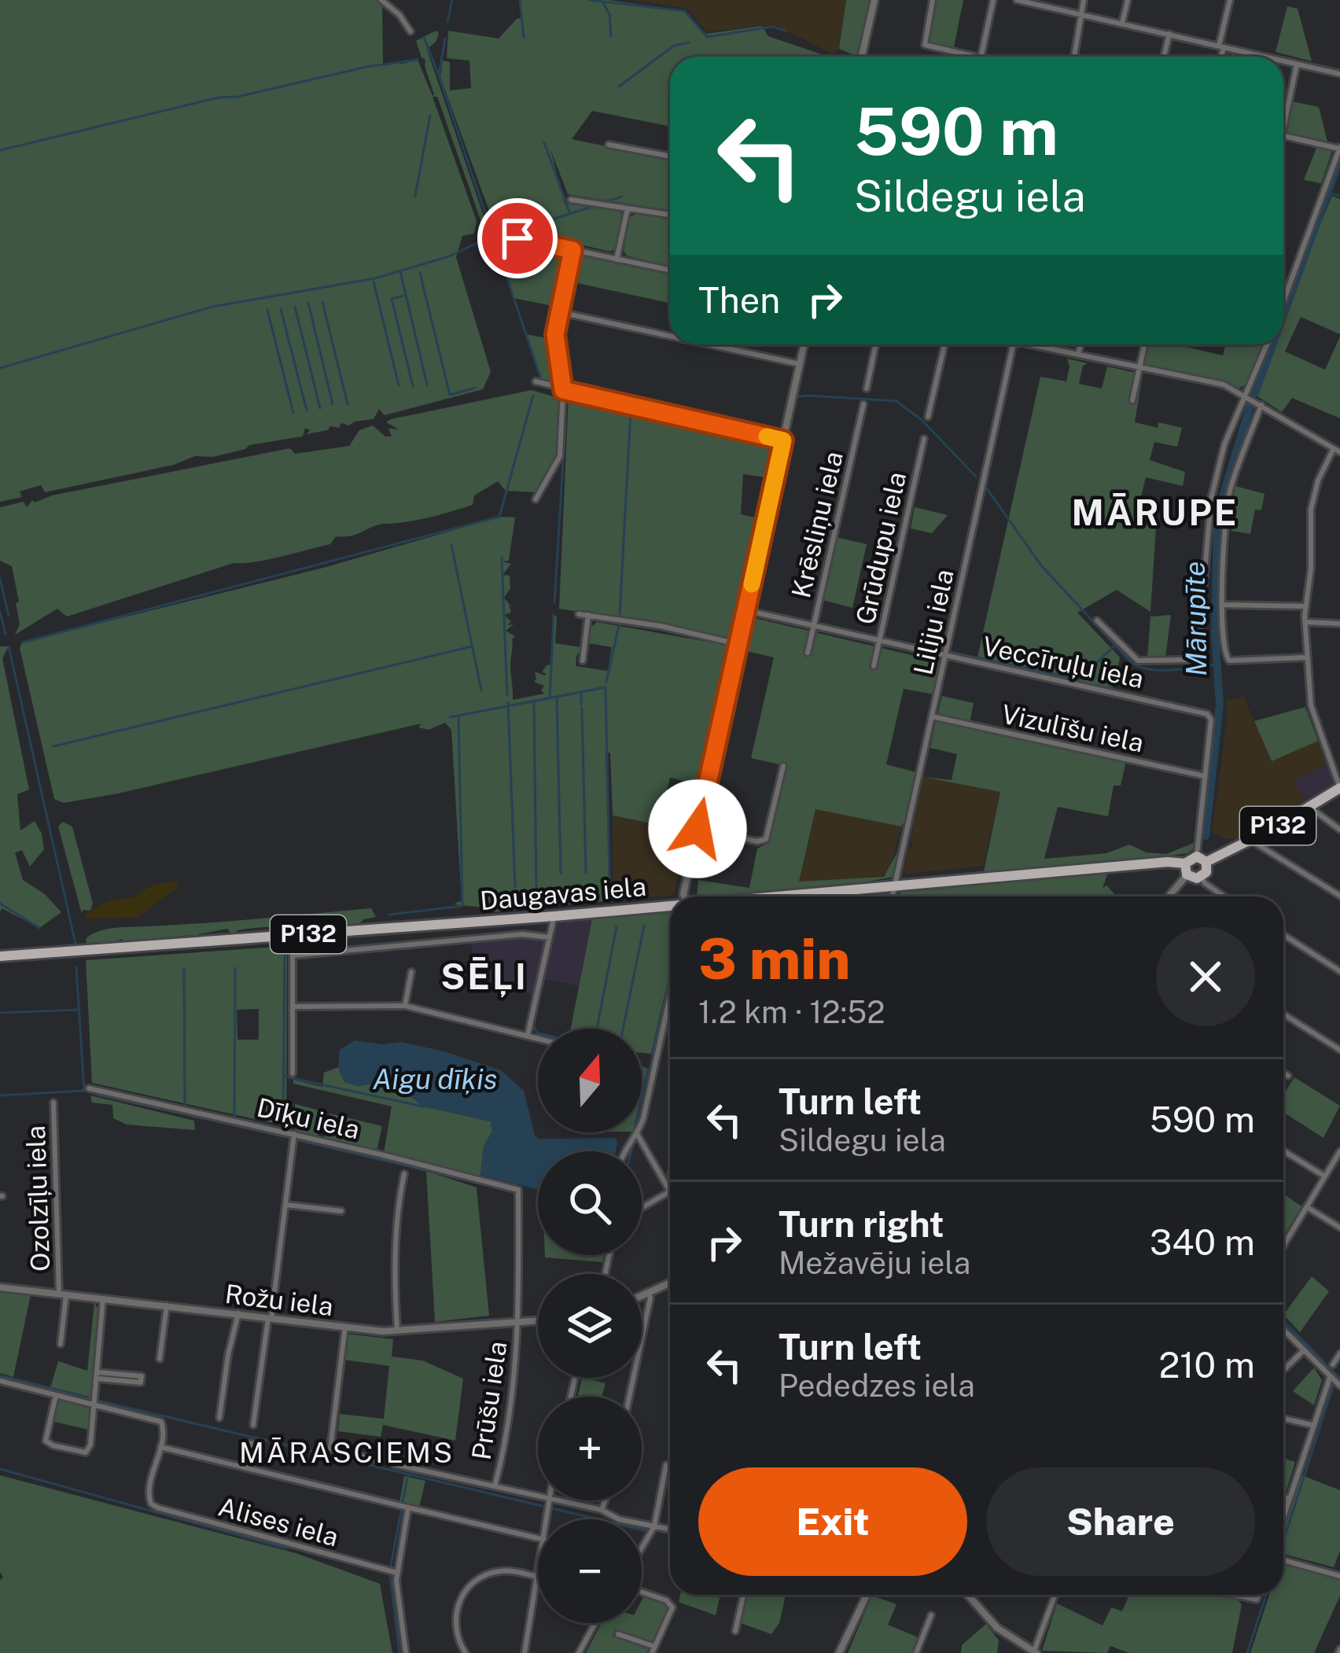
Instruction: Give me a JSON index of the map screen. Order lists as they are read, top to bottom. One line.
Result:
{"streets":{"main road":["P132","Daugavas iela"],"street":["Krēsliņu iela","Grūdupu iela","Liliju iela","Veccīruļu iela","Vizulīšu iela","Dīķu iela","Ozolzīļu iela","Rožu iela","Prūšu iela","Alises iela"]},"crossings":[["Krēsliņu iela","Veccīruļu iela"],["Grūdupu iela","Veccīruļu iela"],["Liliju iela","Veccīruļu iela"],["Liliju iela","Vizulīšu iela"],["Liliju iela","Daugavas iela"],["Veccīruļu iela","Vizulīšu iela"],["P132","Daugavas iela"],["Dīķu iela","Prūšu iela"],["Ozolzīļu iela","Rožu iela"],["Rožu iela","Prūšu iela"]],"districts":["MĀRUPE","SĒĻI","MĀRASCIEMS"],"water":["Mārupīte","Aigu dīķis"],"north":"top","page":{"turn":["590 m","Sildegu iela"],"then":"Then","heading":["3 min","1.2 km · 12:52"],"map_buttons":["+","−"],"list":[{"name":"Turn left","note":"Sildegu iela","value":"590 m"},{"name":"Turn right","note":"Mežavēju iela","value":"340 m"},{"name":"Turn left","note":"Pededzes iela","value":"210 m"}],"buttons":["Exit","Share"]}}
